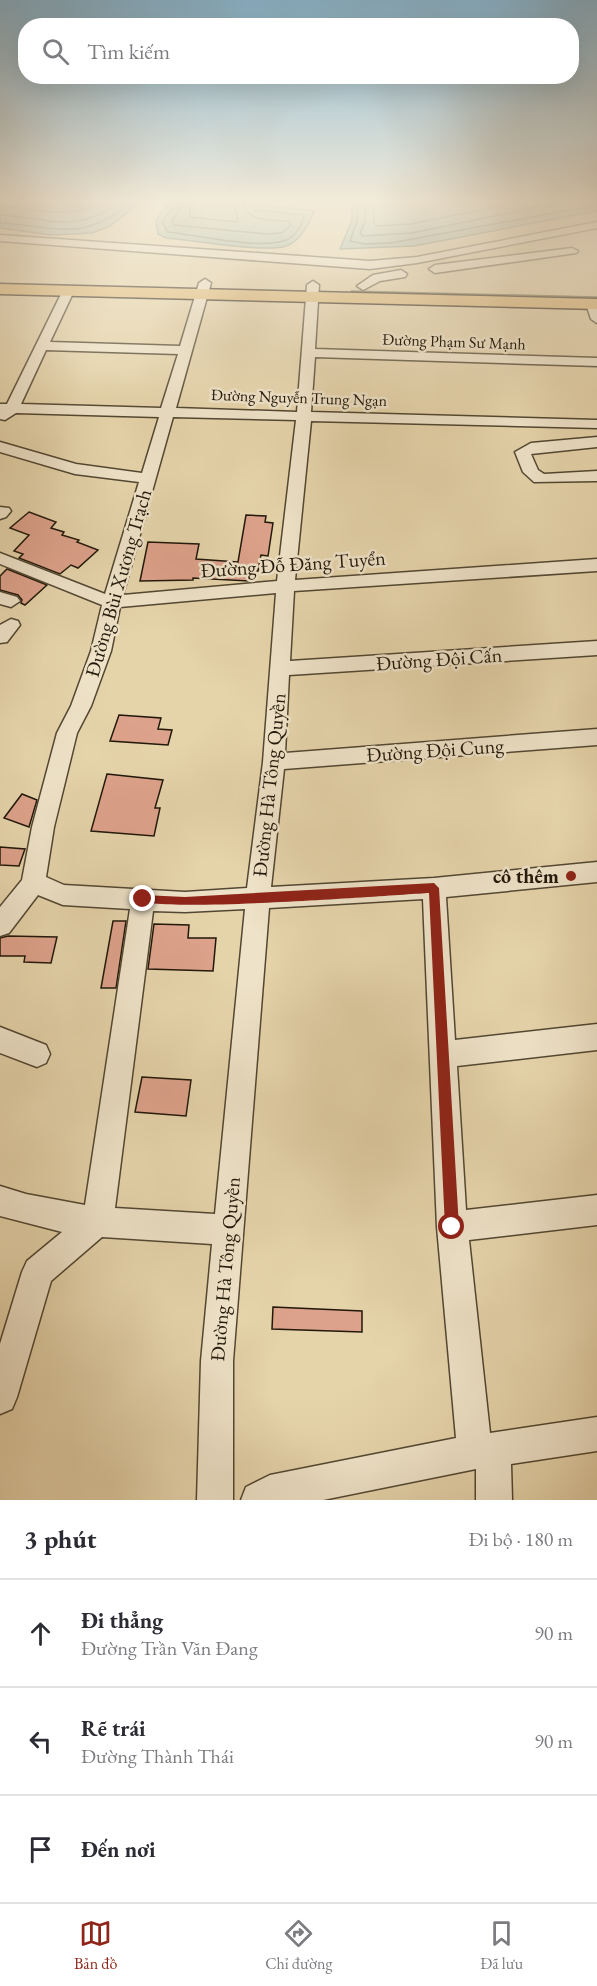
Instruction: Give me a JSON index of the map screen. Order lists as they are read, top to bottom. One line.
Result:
{"streets":{"street":["Đường Phạm Sư Mạnh","Đường Nguyễn Trung Ngạn","Đường Đỗ Đăng Tuyển","Đường Bùi Xương Trạch","Đường Đội Cấn","Đường Đội Cung","Đường Hà Tông Quyền"]},"crossings":[["Đường Phạm Sư Mạnh","Đường Hà Tông Quyền"],["Đường Nguyễn Trung Ngạn","Đường Bùi Xương Trạch"],["Đường Nguyễn Trung Ngạn","Đường Hà Tông Quyền"],["Đường Đỗ Đăng Tuyển","Đường Bùi Xương Trạch"],["Đường Đỗ Đăng Tuyển","Đường Hà Tông Quyền"],["Đường Đội Cấn","Đường Hà Tông Quyền"],["Đường Đội Cung","Đường Hà Tông Quyền"]],"places":["cô thêm"],"page":{"search":"Tìm kiếm","heading":["3 phút","Đi bộ · 180 m"],"list":[["Đi thẳng","Đường Trần Văn Đang","90 m"],["Rẽ trái","Đường Thành Thái","90 m"],"Đến nơi"],"nav":["Bản đồ","Chỉ đường","Đã lưu"]}}
